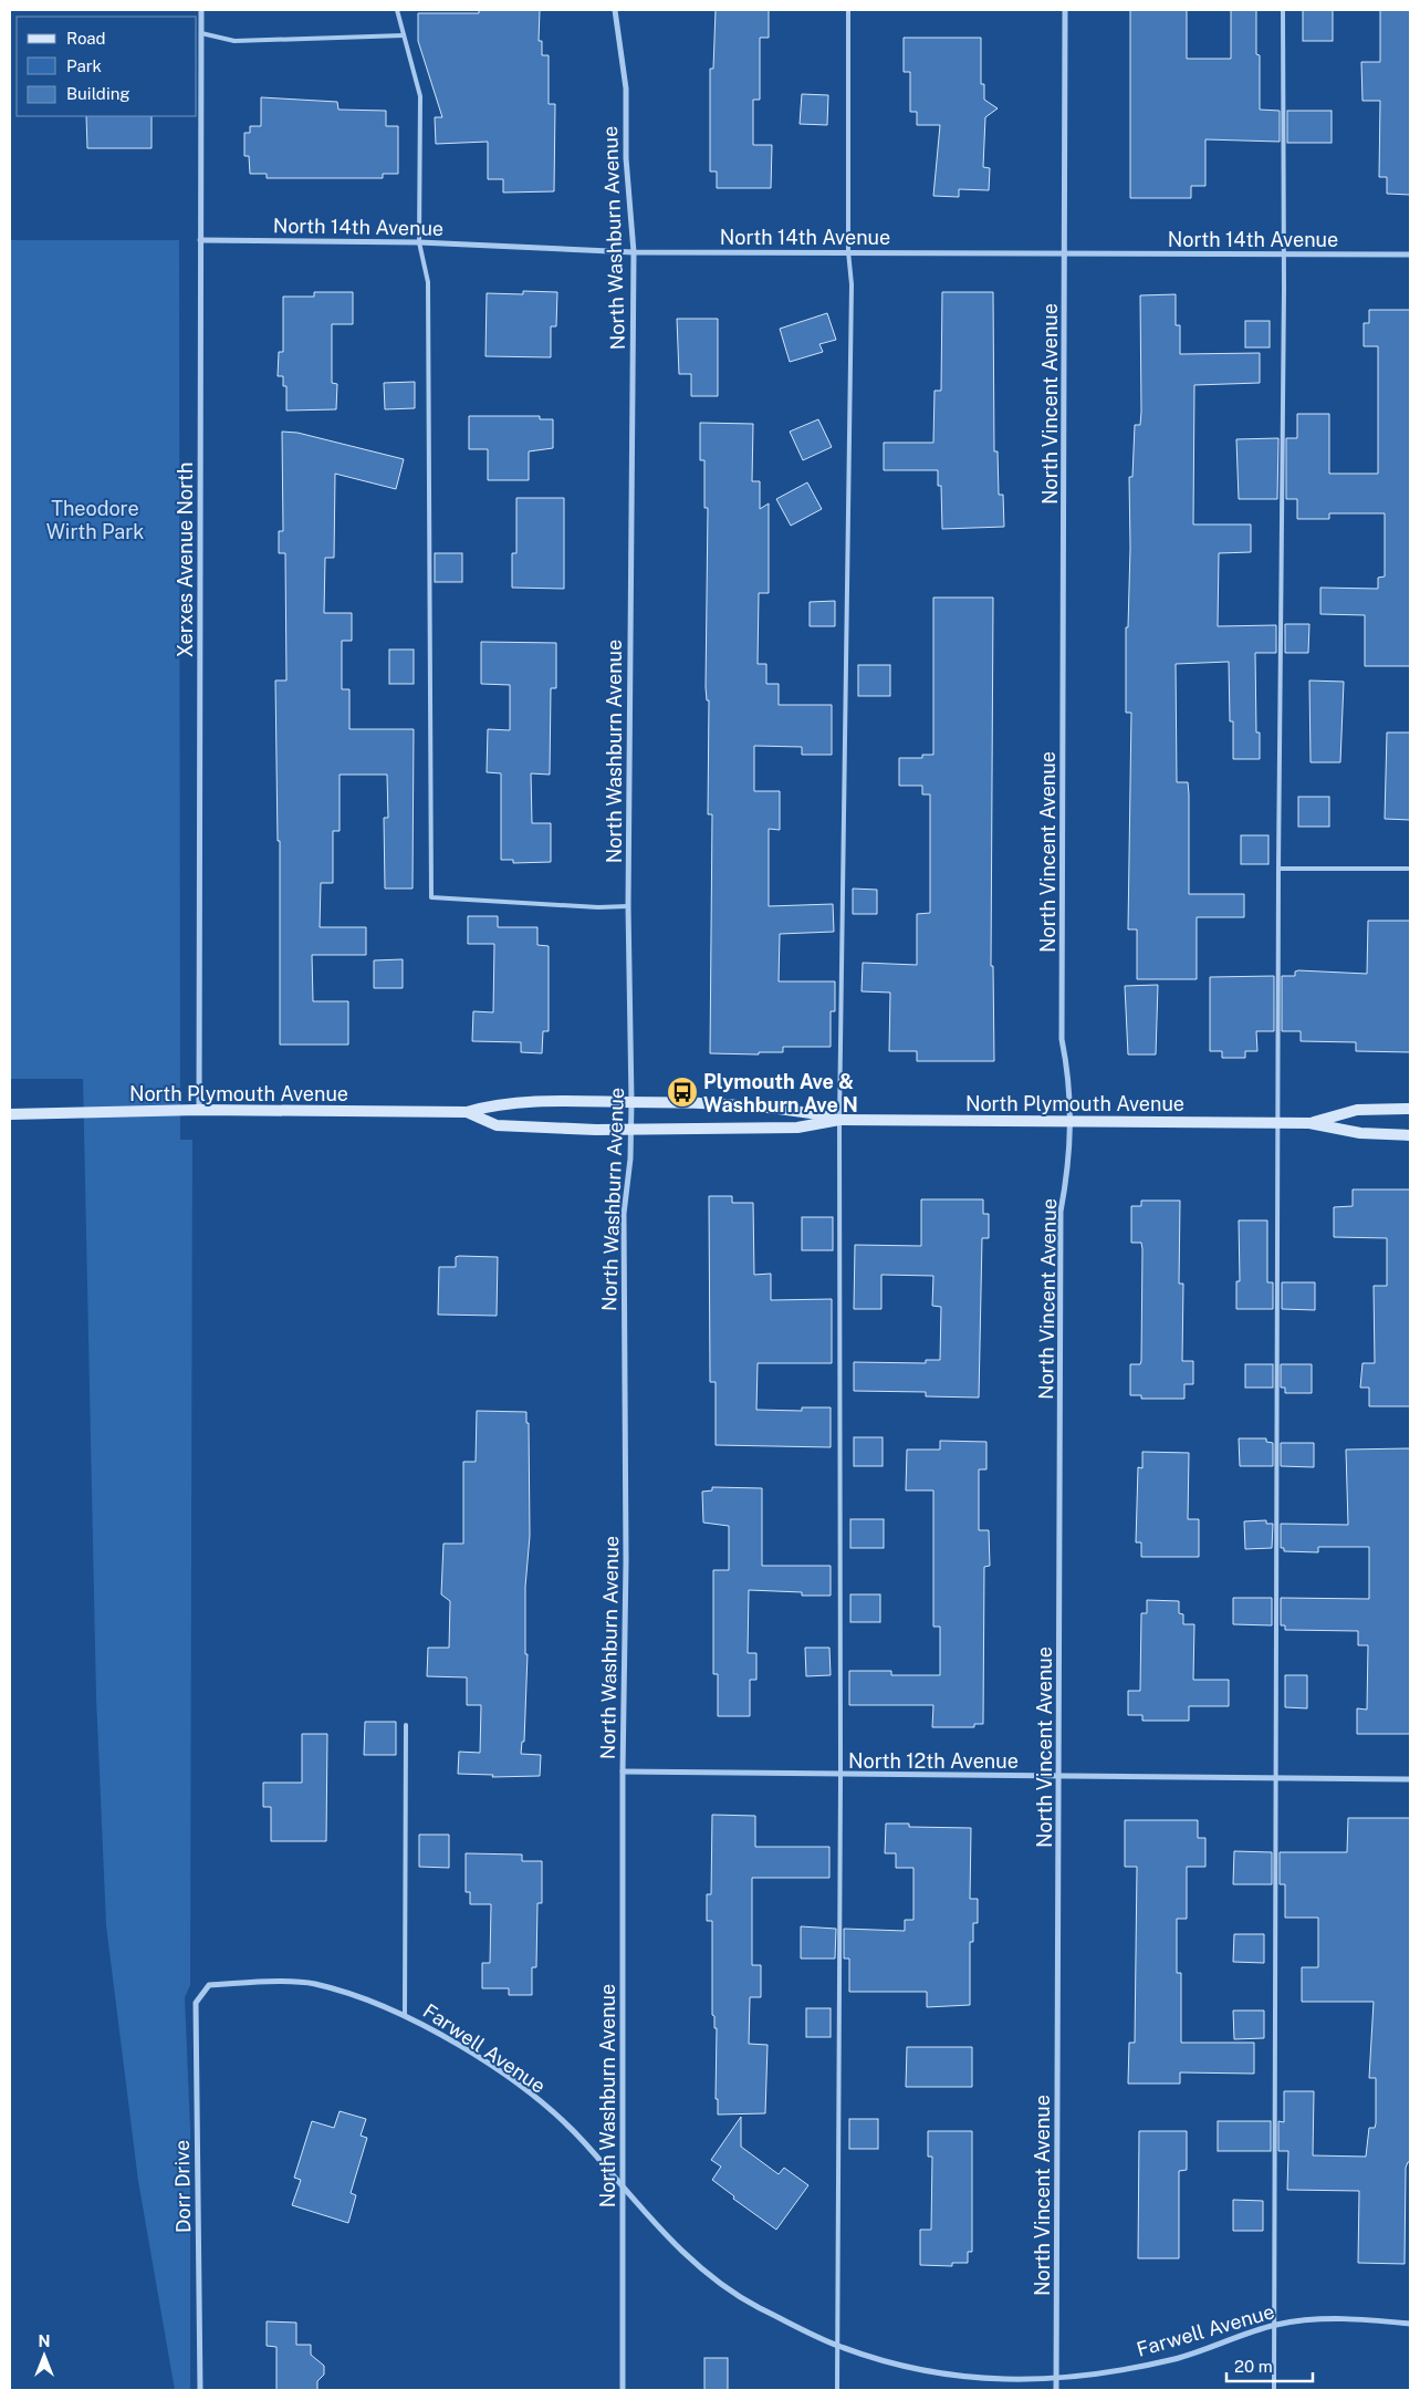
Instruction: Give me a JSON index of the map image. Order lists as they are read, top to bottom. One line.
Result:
{"streets":{"street":["North 14th Avenue","North Washburn Avenue","North Vincent Avenue","Xerxes Avenue North","North Plymouth Avenue","North 12th Avenue","Farwell Avenue","Dorr Drive"]},"crossings":[["North 14th Avenue","North Washburn Avenue"],["North 14th Avenue","North Vincent Avenue"],["North 14th Avenue","Xerxes Avenue North"],["North Washburn Avenue","North Plymouth Avenue"],["North Washburn Avenue","North 12th Avenue"],["North Washburn Avenue","Farwell Avenue"],["North Vincent Avenue","North Plymouth Avenue"],["North Vincent Avenue","North 12th Avenue"],["North Vincent Avenue","Farwell Avenue"],["Xerxes Avenue North","North Plymouth Avenue"],["Farwell Avenue","Dorr Drive"]],"parks":["Theodore Wirth Park"],"places":{"bus stop":["Plymouth Ave & Washburn Ave N"]},"legend":["Road","Park","Building"],"scale_bar":"20 m","north":"top"}
